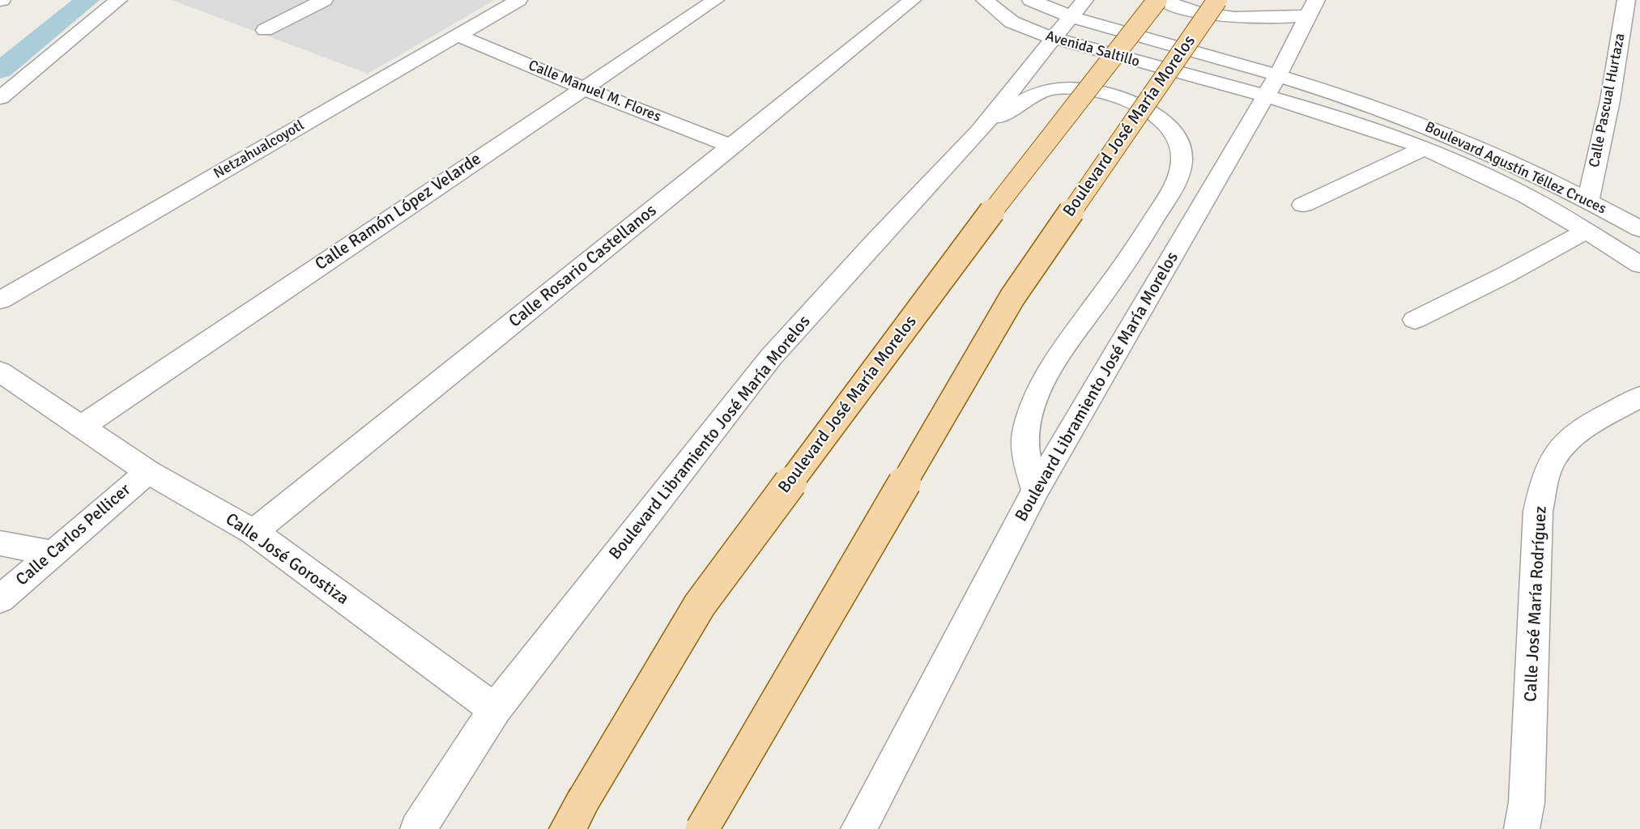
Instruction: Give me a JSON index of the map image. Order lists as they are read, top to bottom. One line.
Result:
{"streets":{"main road":["Boulevard José María Morelos"],"street":["Avenida Saltillo","Calle Manuel M. Flores","Calle Pascual Hurtaza","Netzahualcoyotl","Boulevard Agustín Téllez Cruces","Calle Ramón López Velarde","Calle Rosario Castellanos","Boulevard Libramiento José María Morelos","Calle Carlos Pellicer","Calle José Gorostiza","Calle José María Rodríguez"]},"crossings":[["Avenida Saltillo","Boulevard Agustín Téllez Cruces"],["Avenida Saltillo","Boulevard Libramiento José María Morelos"],["Calle Manuel M. Flores","Netzahualcoyotl"],["Calle Manuel M. Flores","Calle Ramón López Velarde"],["Calle Manuel M. Flores","Calle Rosario Castellanos"],["Calle Pascual Hurtaza","Boulevard Agustín Téllez Cruces"],["Boulevard Agustín Téllez Cruces","Boulevard Libramiento José María Morelos"],["Calle Ramón López Velarde","Calle José Gorostiza"],["Calle Rosario Castellanos","Calle José Gorostiza"],["Boulevard Libramiento José María Morelos","Calle José Gorostiza"],["Calle Carlos Pellicer","Calle José Gorostiza"]]}
